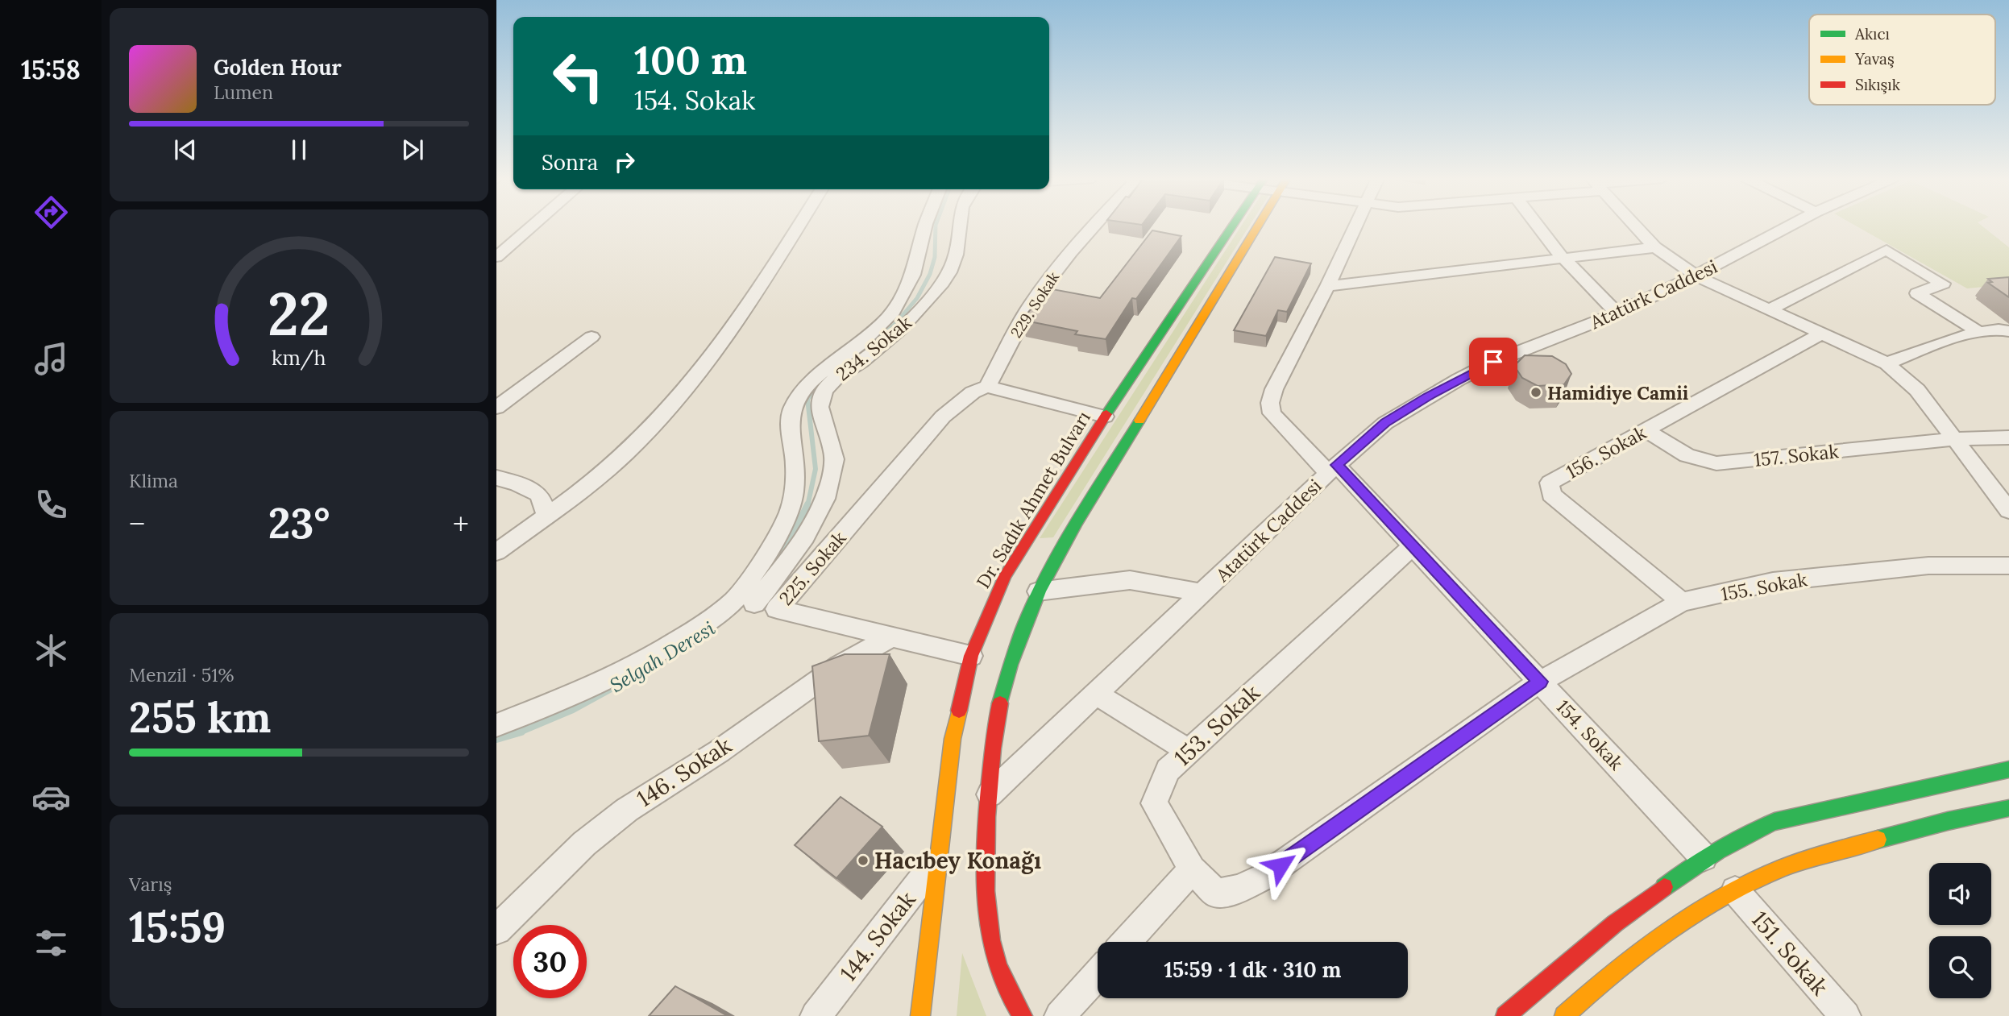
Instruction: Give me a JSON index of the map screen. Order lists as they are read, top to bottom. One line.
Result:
{"streets":{"main road":["Dr. Sadık Ahmet Bulvarı"],"street":["Atatürk Caddesi","229. Sokak","234. Sokak","156. Sokak","157. Sokak","225. Sokak","155. Sokak","153. Sokak","154. Sokak","146. Sokak","144. Sokak","151. Sokak"]},"crossings":[["Atatürk Caddesi","154. Sokak"],["229. Sokak","225. Sokak"],["156. Sokak","157. Sokak"],["156. Sokak","155. Sokak"],["Dr. Sadık Ahmet Bulvarı","225. Sokak"],["Dr. Sadık Ahmet Bulvarı","144. Sokak"],["225. Sokak","146. Sokak"],["155. Sokak","153. Sokak"],["155. Sokak","154. Sokak"],["153. Sokak","154. Sokak"]],"water":["Selgah Deresi"],"places":["Hamidiye Camii","Hacıbey Konağı"],"legend":["Akıcı","Yavaş","Sıkışık"],"page":{"tabs":"15:58","turn":["100 m","154. Sokak"],"song":["Golden Hour","Lumen"],"then":"Sonra","tile":["Klima",["Menzil · 51%","255 km"],["Varış","15:59"]],"heat":["−","23°","+"],"limit":"30","trip":"15:59 · 1 dk · 310 m","gauge":["22","km/h"]}}
